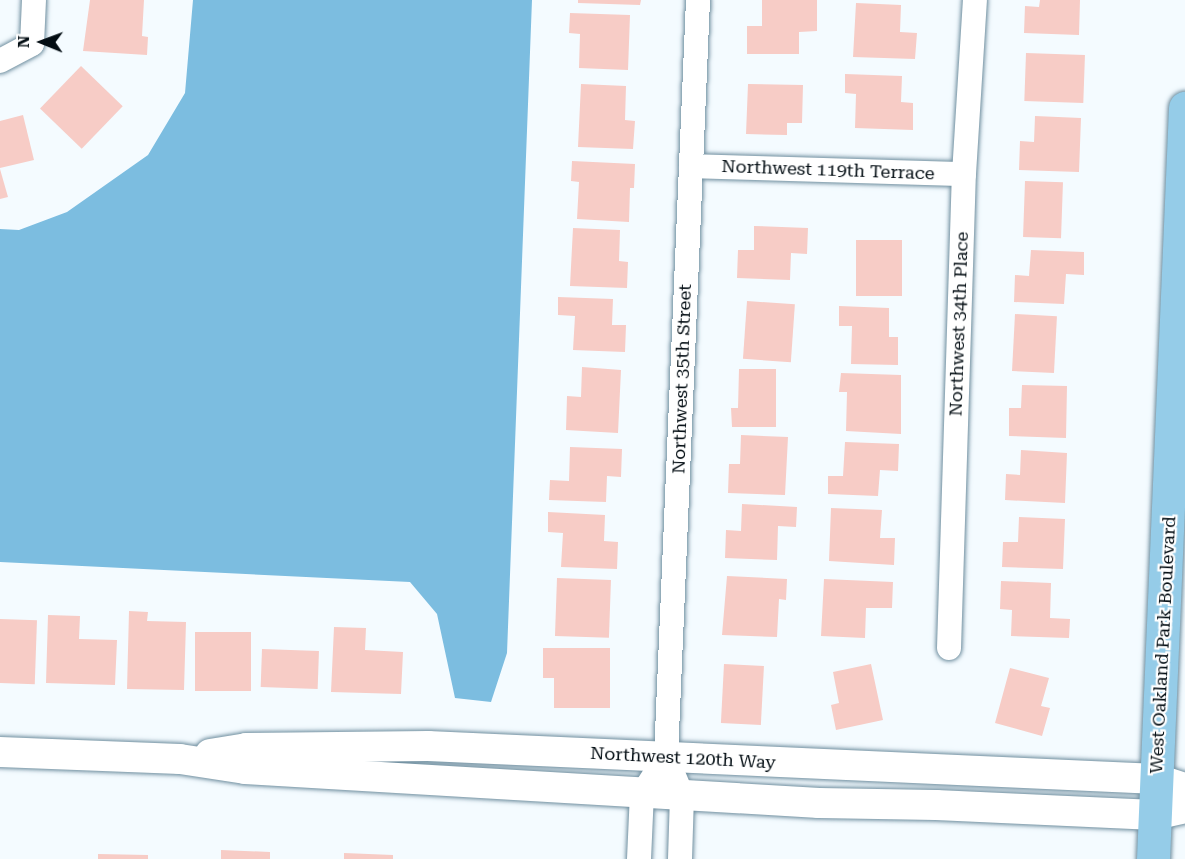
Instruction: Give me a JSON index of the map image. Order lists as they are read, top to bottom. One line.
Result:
{"streets":{"main road":["West Oakland Park Boulevard"],"street":["Northwest 119th Terrace","Northwest 34th Place","Northwest 35th Street","Northwest 120th Way"]},"crossings":[["Northwest 119th Terrace","Northwest 34th Place"],["Northwest 119th Terrace","Northwest 35th Street"],["Northwest 35th Street","Northwest 120th Way"],["West Oakland Park Boulevard","Northwest 120th Way"]],"north":"left"}
